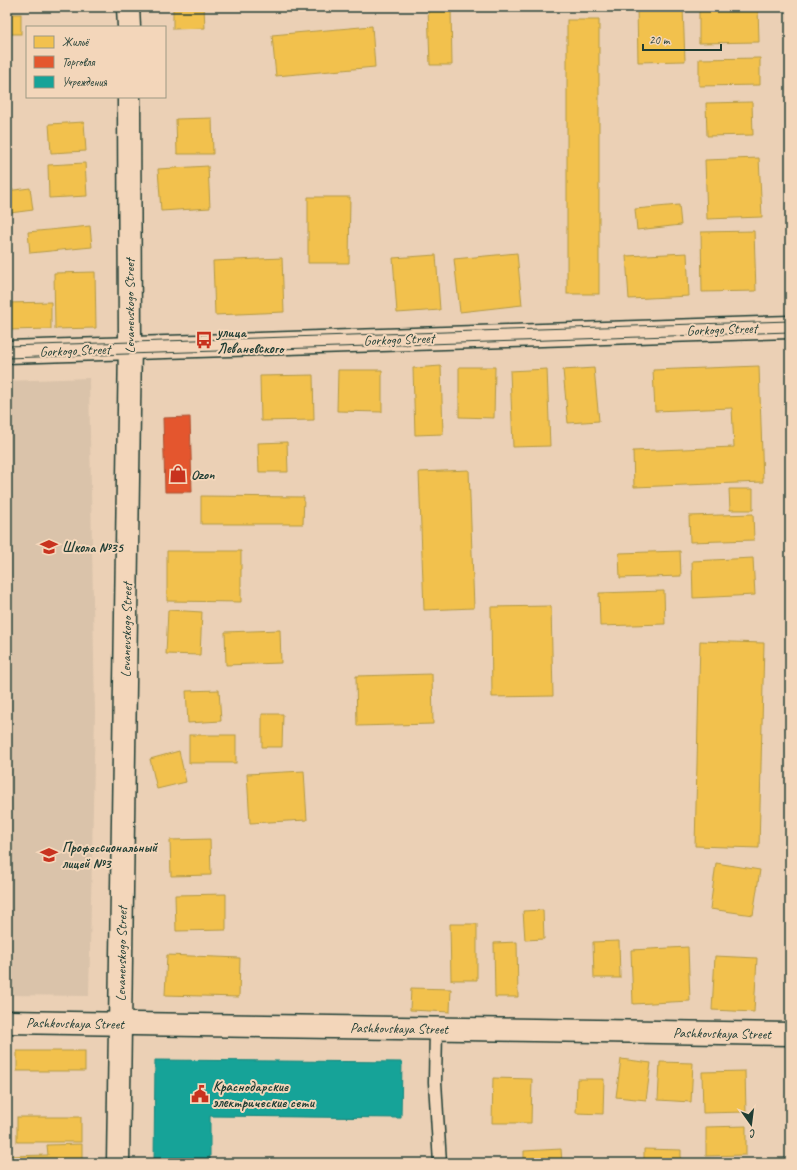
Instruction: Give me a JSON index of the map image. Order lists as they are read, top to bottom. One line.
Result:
{"streets":{"street":["Levanevskogo Street","Gorkogo Street","Pashkovskaya Street"]},"crossings":[["Levanevskogo Street","Gorkogo Street"],["Levanevskogo Street","Pashkovskaya Street"]],"places":{"bus stop":["улица Леваневского"],"shop":["Ozon"],"school or university":["Школа №35","Профессиональный лицей №3"],"public building":["Краснодарские электрические сети"]},"legend":["Жильё","Торговля","Учреждения"],"scale_bar":"20 m","north":"bottom"}
